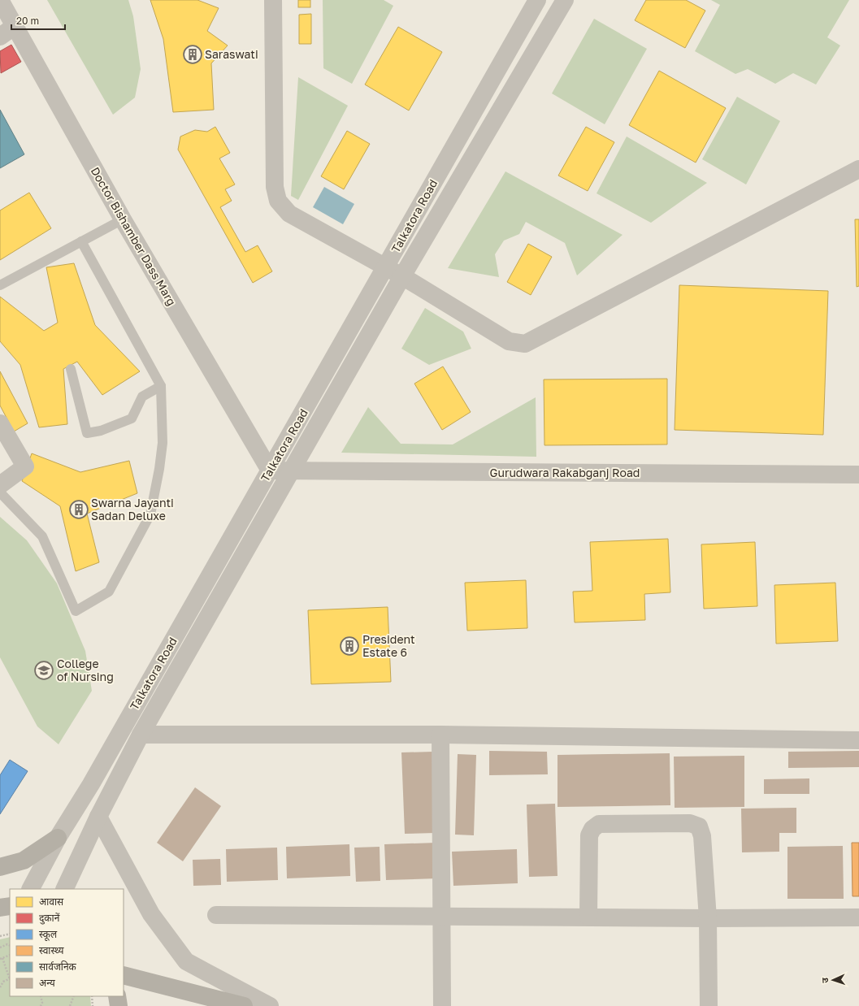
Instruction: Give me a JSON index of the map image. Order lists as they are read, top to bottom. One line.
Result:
{"streets":{"street":["Talkatora Road","Doctor Bishamber Dass Marg","Gurudwara Rakabganj Road"]},"crossings":[["Talkatora Road","Doctor Bishamber Dass Marg"],["Talkatora Road","Gurudwara Rakabganj Road"],["Doctor Bishamber Dass Marg","Gurudwara Rakabganj Road"]],"places":{"building":["Saraswati","Swarna Jayanti Sadan Deluxe","President Estate 6"],"school or university":["College of Nursing"]},"legend":["आवास","दुकानें","स्कूल","स्वास्थ्य","सार्वजनिक","अन्य"],"scale_bar":"20 m","north":"left"}
